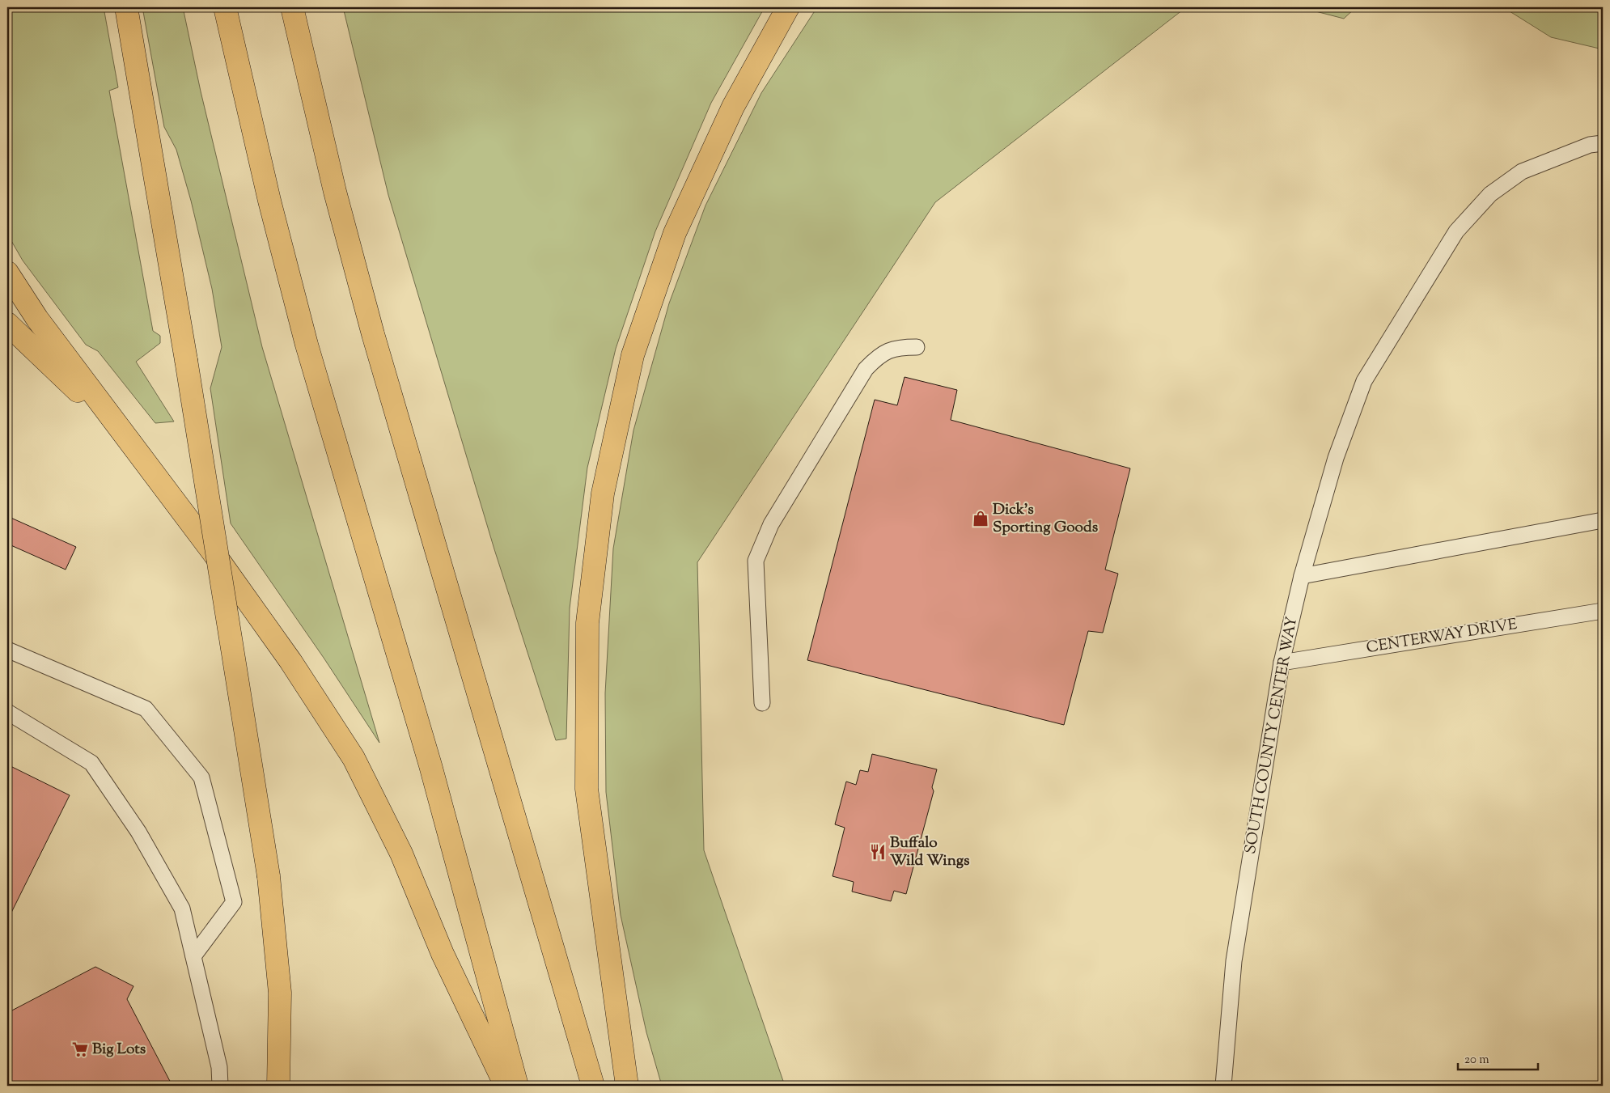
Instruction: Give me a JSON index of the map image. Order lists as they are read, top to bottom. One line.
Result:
{"streets":{"lane":["CENTERWAY DRIVE","SOUTH COUNTY CENTER WAY"]},"crossings":[["CENTERWAY DRIVE","SOUTH COUNTY CENTER WAY"]],"places":{"shop":["Dick's Sporting Goods"],"restaurant":["Buffalo Wild Wings"],"supermarket":["Big Lots"]},"scale_bar":"20 m"}
